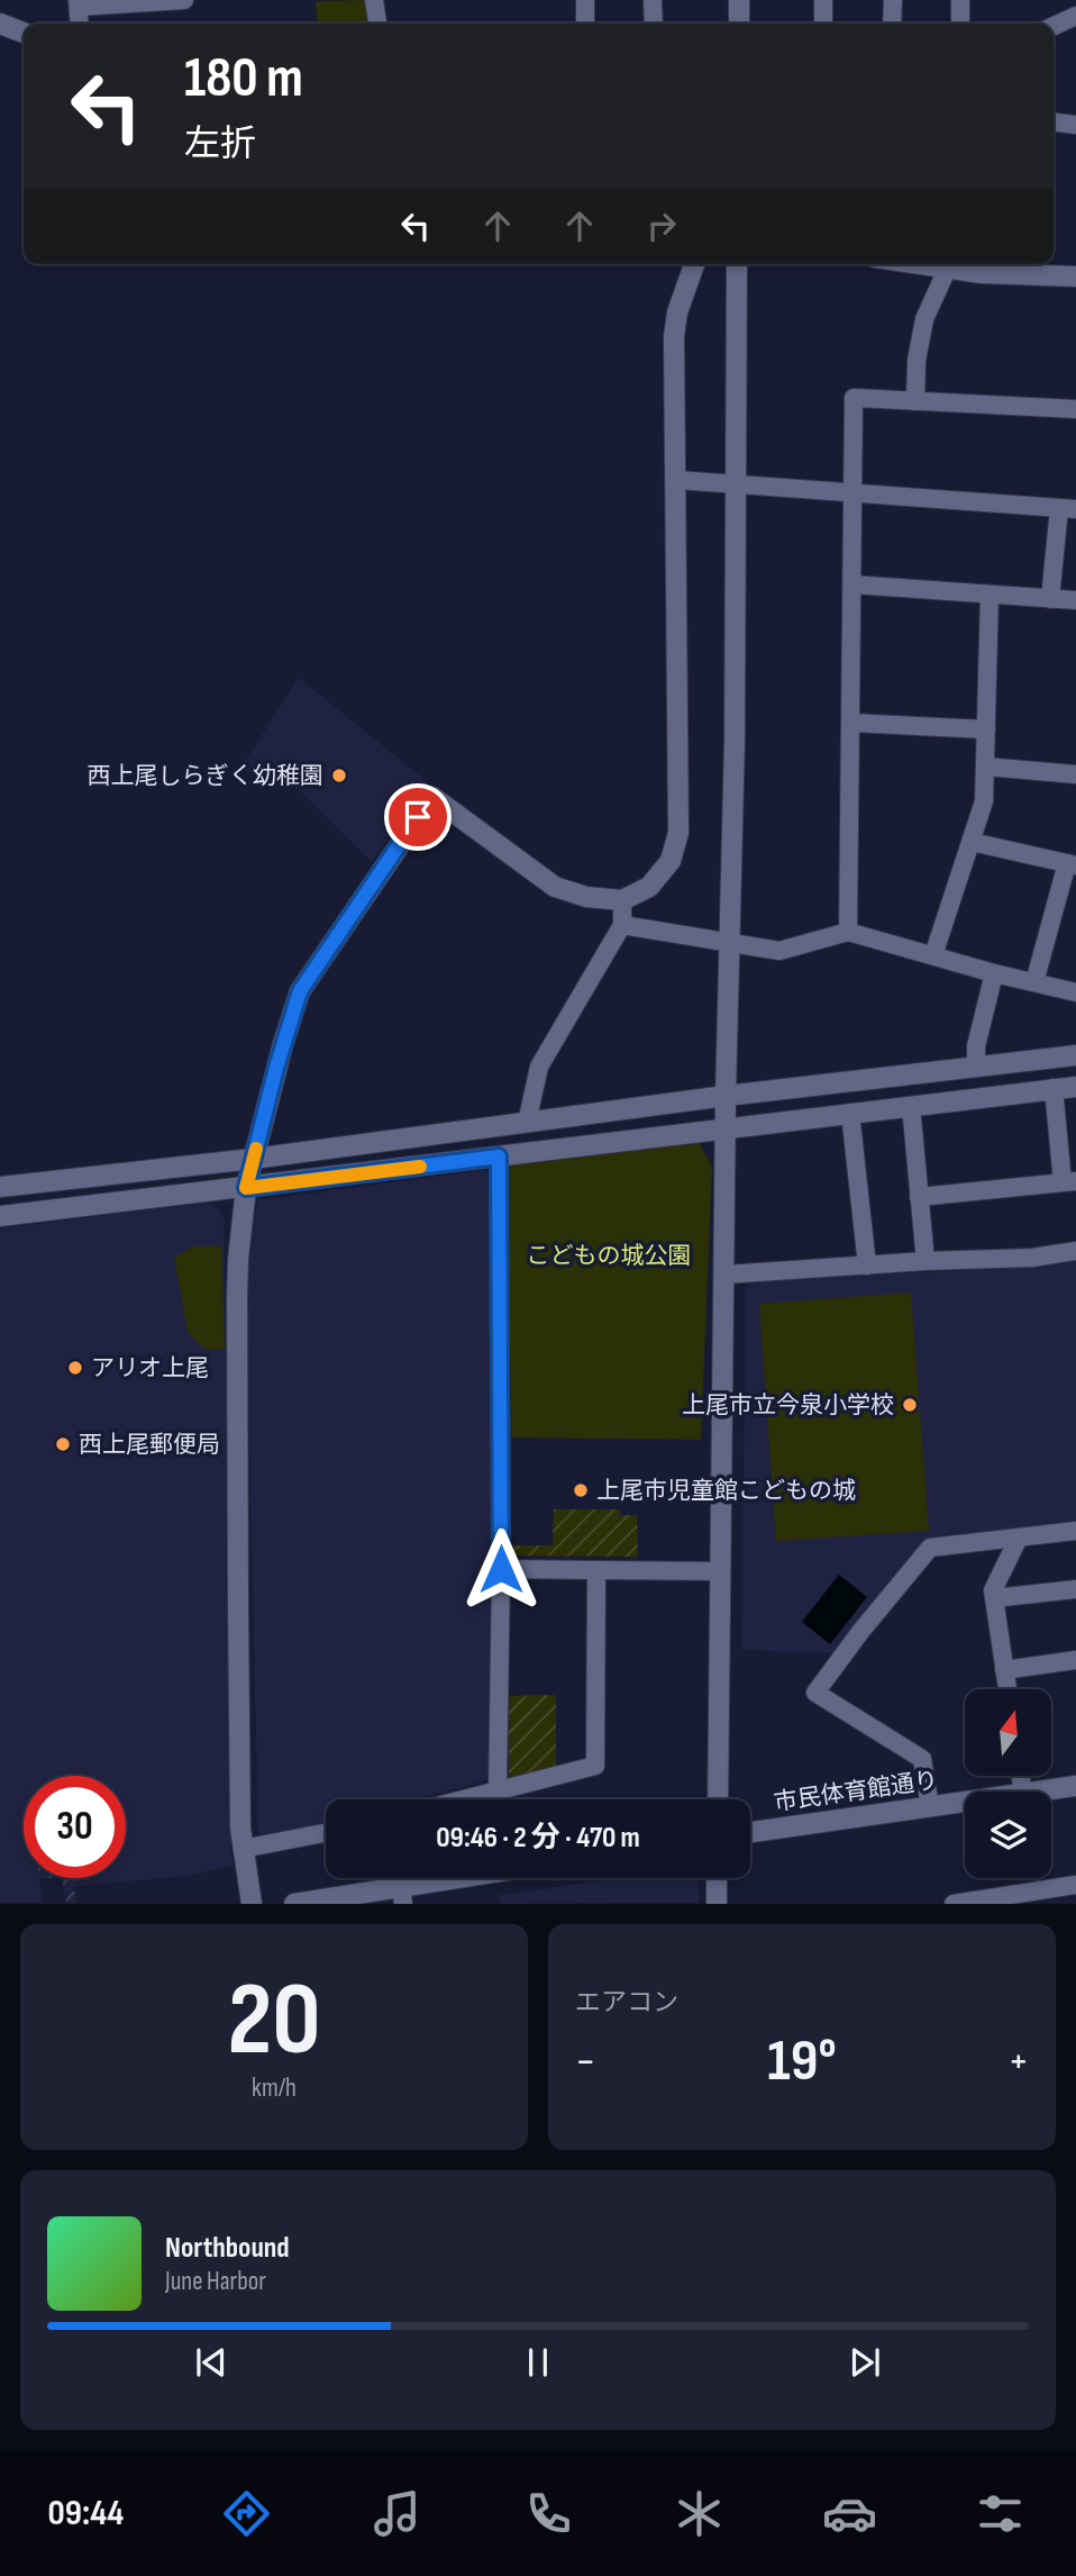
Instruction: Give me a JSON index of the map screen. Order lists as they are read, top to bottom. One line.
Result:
{"streets":{"street":["市民体育館通り"]},"parks":["こどもの城公園"],"places":["西上尾しらぎく幼稚園","アリオ上尾","上尾市立今泉小学校","西上尾郵便局","上尾市児童館こどもの城"],"north":"top","page":{"turn":["180 m","左折"],"limit":"30","trip":"09:46 · 2 分 · 470 m","tile":[["20","km/h"],"エアコン"],"heat":["−","19°","+"],"song":["Northbound","June Harbor"],"tabs":"09:44"}}
